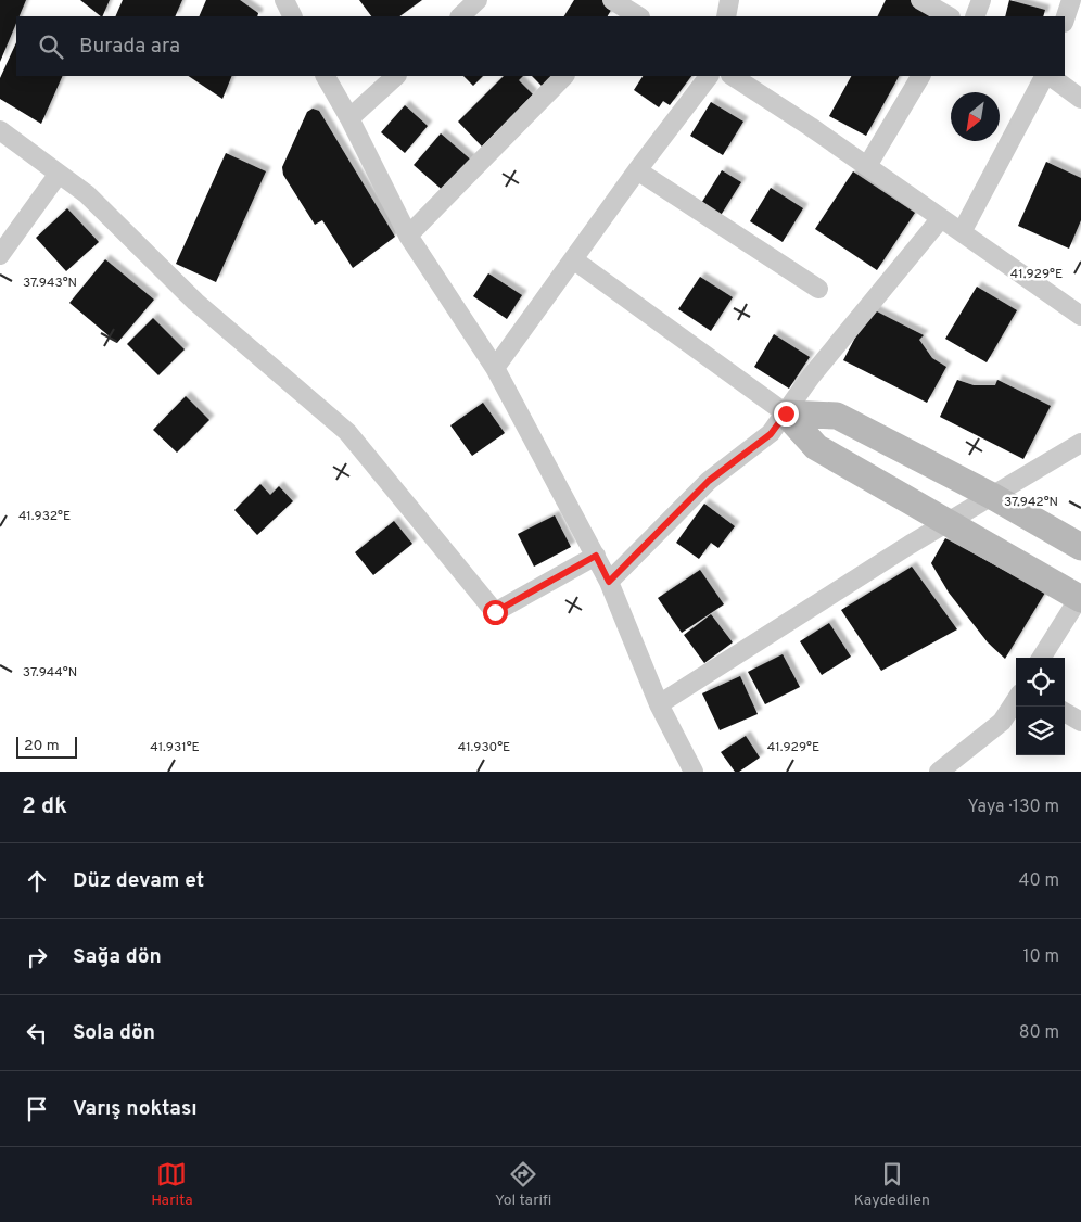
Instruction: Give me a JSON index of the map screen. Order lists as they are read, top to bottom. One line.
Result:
{"scale_bar":"20 m","north":"bottom left","page":{"search":"Burada ara","scale":"20 m","heading":["2 dk","Yaya · 130 m"],"list":[["Düz devam et","40 m"],["Sağa dön","10 m"],["Sola dön","80 m"],"Varış noktası"],"nav":["Harita","Yol tarifi","Kaydedilen"]},"coordinates":["41.929°E","37.943°N","37.942°N","41.932°E","37.944°N","41.931°E","41.930°E"]}
